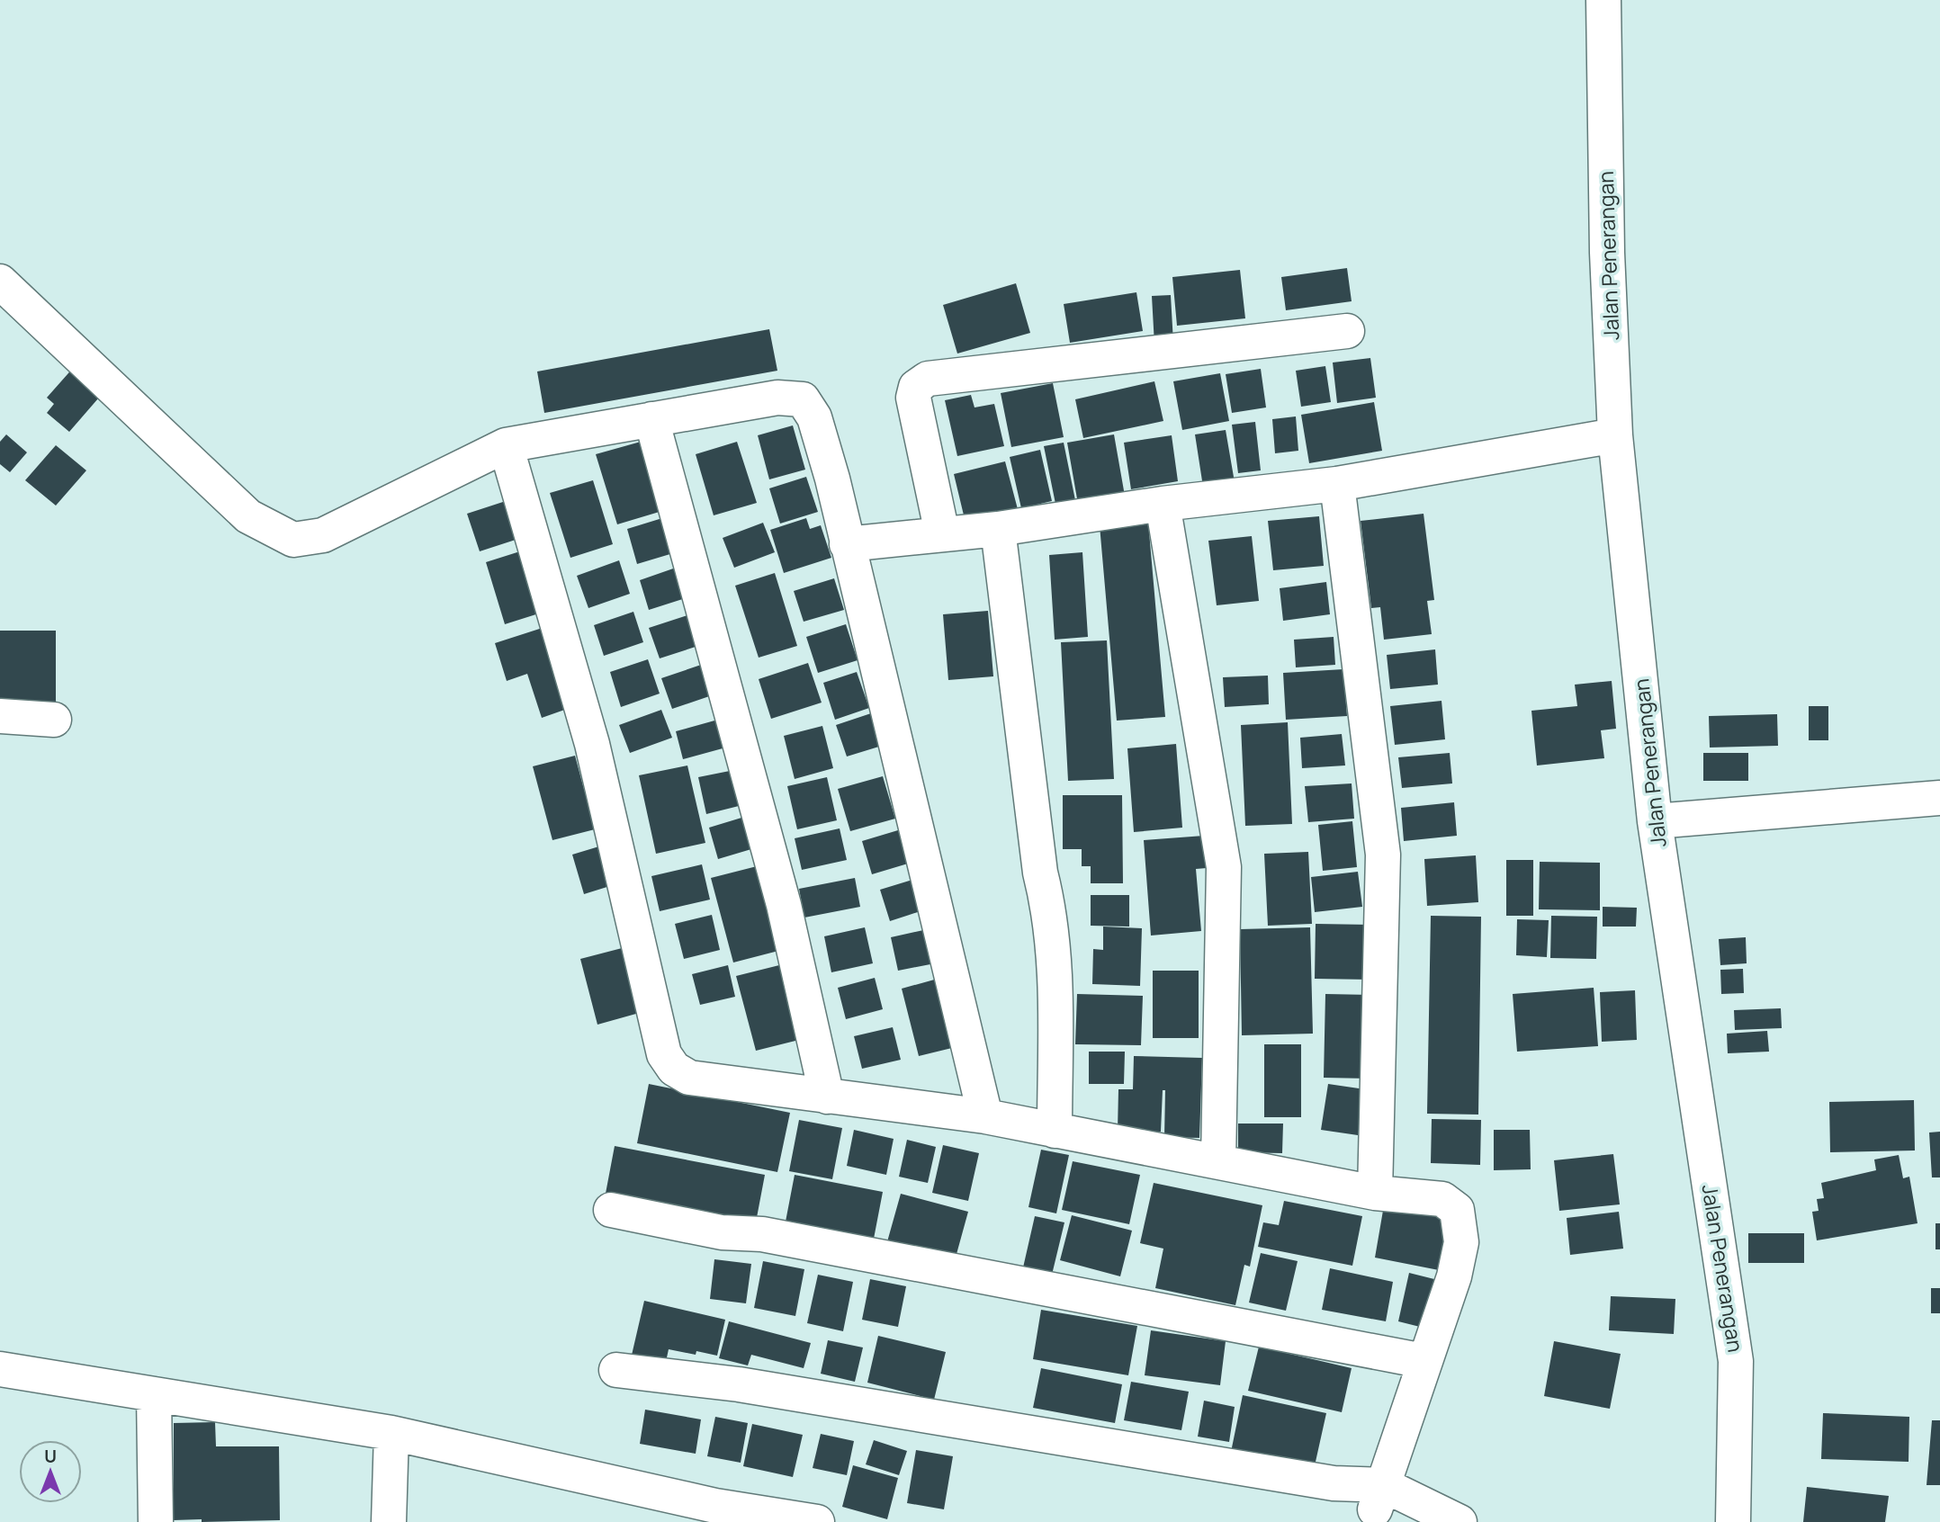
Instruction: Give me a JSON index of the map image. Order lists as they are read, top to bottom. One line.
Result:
{"streets":{"street":["Jalan Penerangan"]},"north":"top"}
